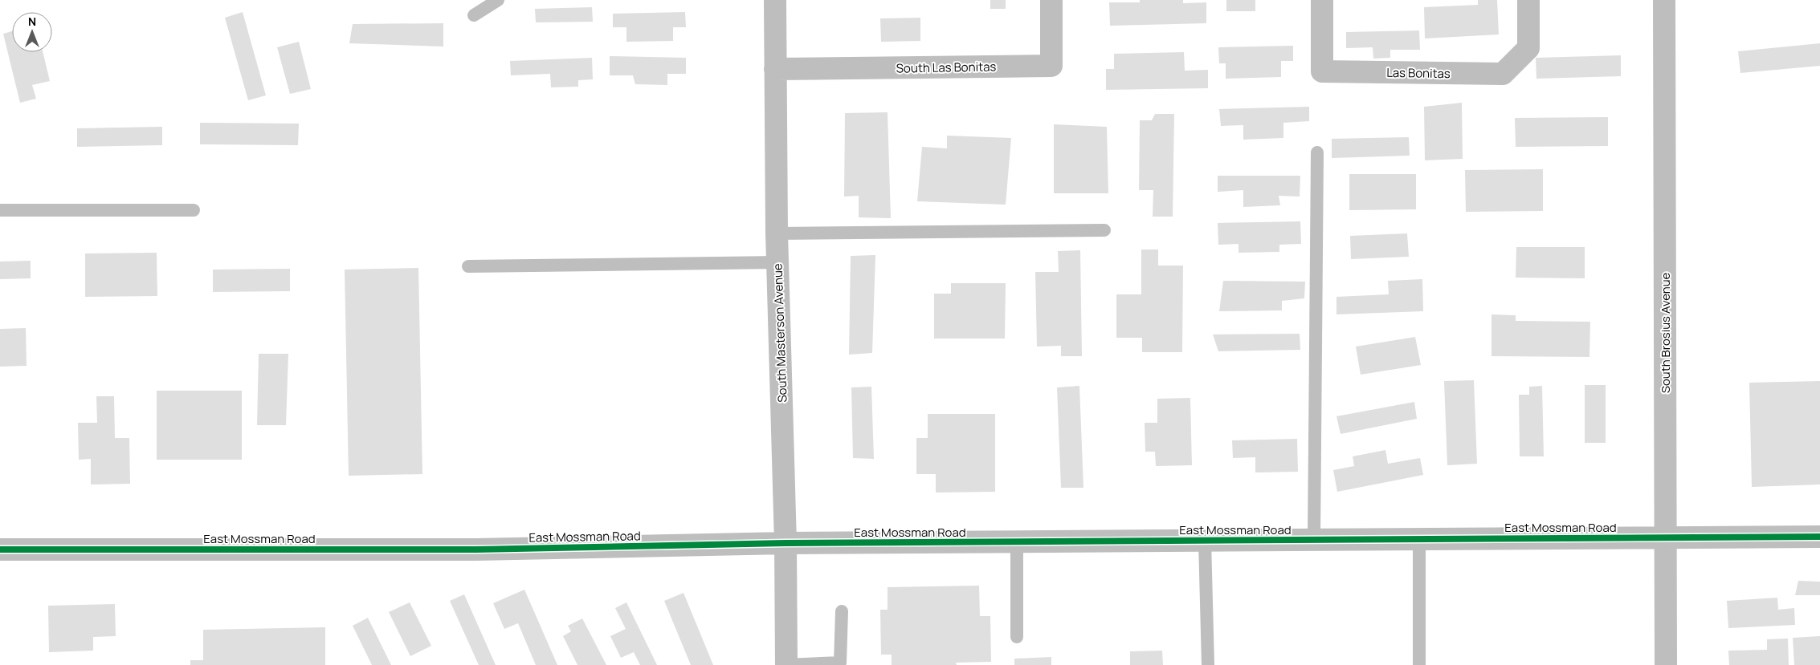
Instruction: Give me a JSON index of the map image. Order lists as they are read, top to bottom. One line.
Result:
{"streets":{"street":["South Las Bonitas","Las Bonitas","South Masterson Avenue","South Brosius Avenue","East Mossman Road"]},"crossings":[["South Las Bonitas","South Masterson Avenue"],["South Masterson Avenue","East Mossman Road"],["South Brosius Avenue","East Mossman Road"]],"north":"top"}
